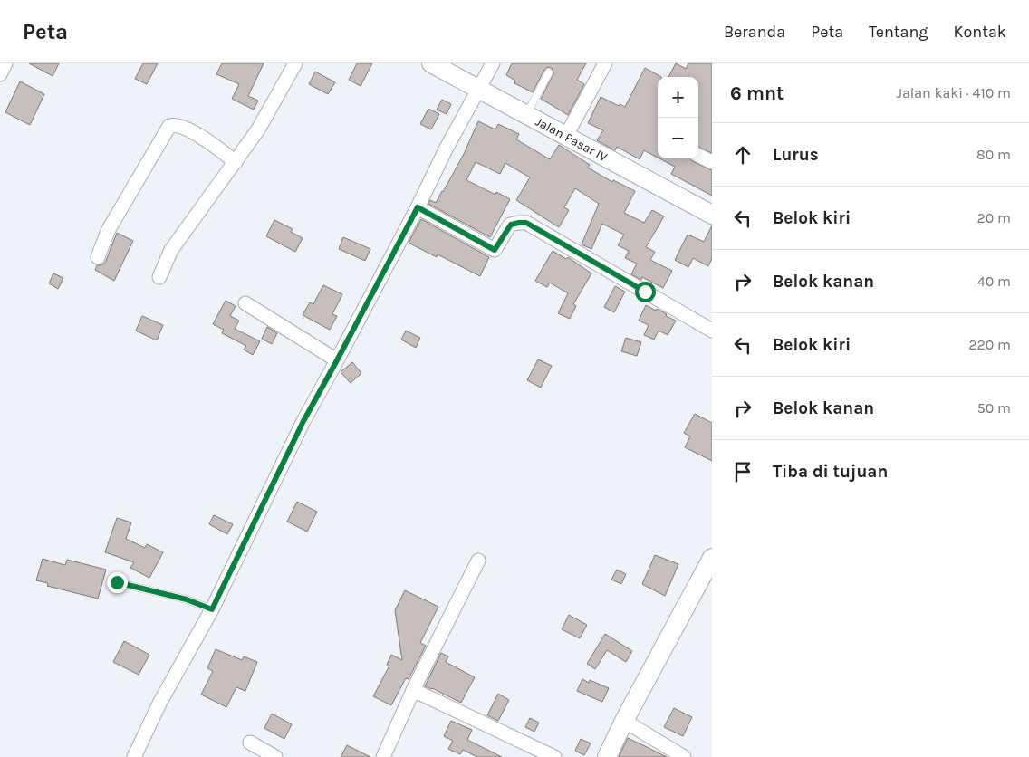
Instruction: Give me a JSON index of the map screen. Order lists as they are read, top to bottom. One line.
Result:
{"streets":{"street":["Jalan Pasar IV"]},"page":{"header":"Peta","nav":["Beranda","Peta","Tentang","Kontak"],"heading":["6 mnt","Jalan kaki · 410 m"],"map_buttons":["+","−"],"list":[["Lurus","80 m"],["Belok kiri","20 m"],["Belok kanan","40 m"],["Belok kiri","220 m"],["Belok kanan","50 m"],"Tiba di tujuan"]}}
